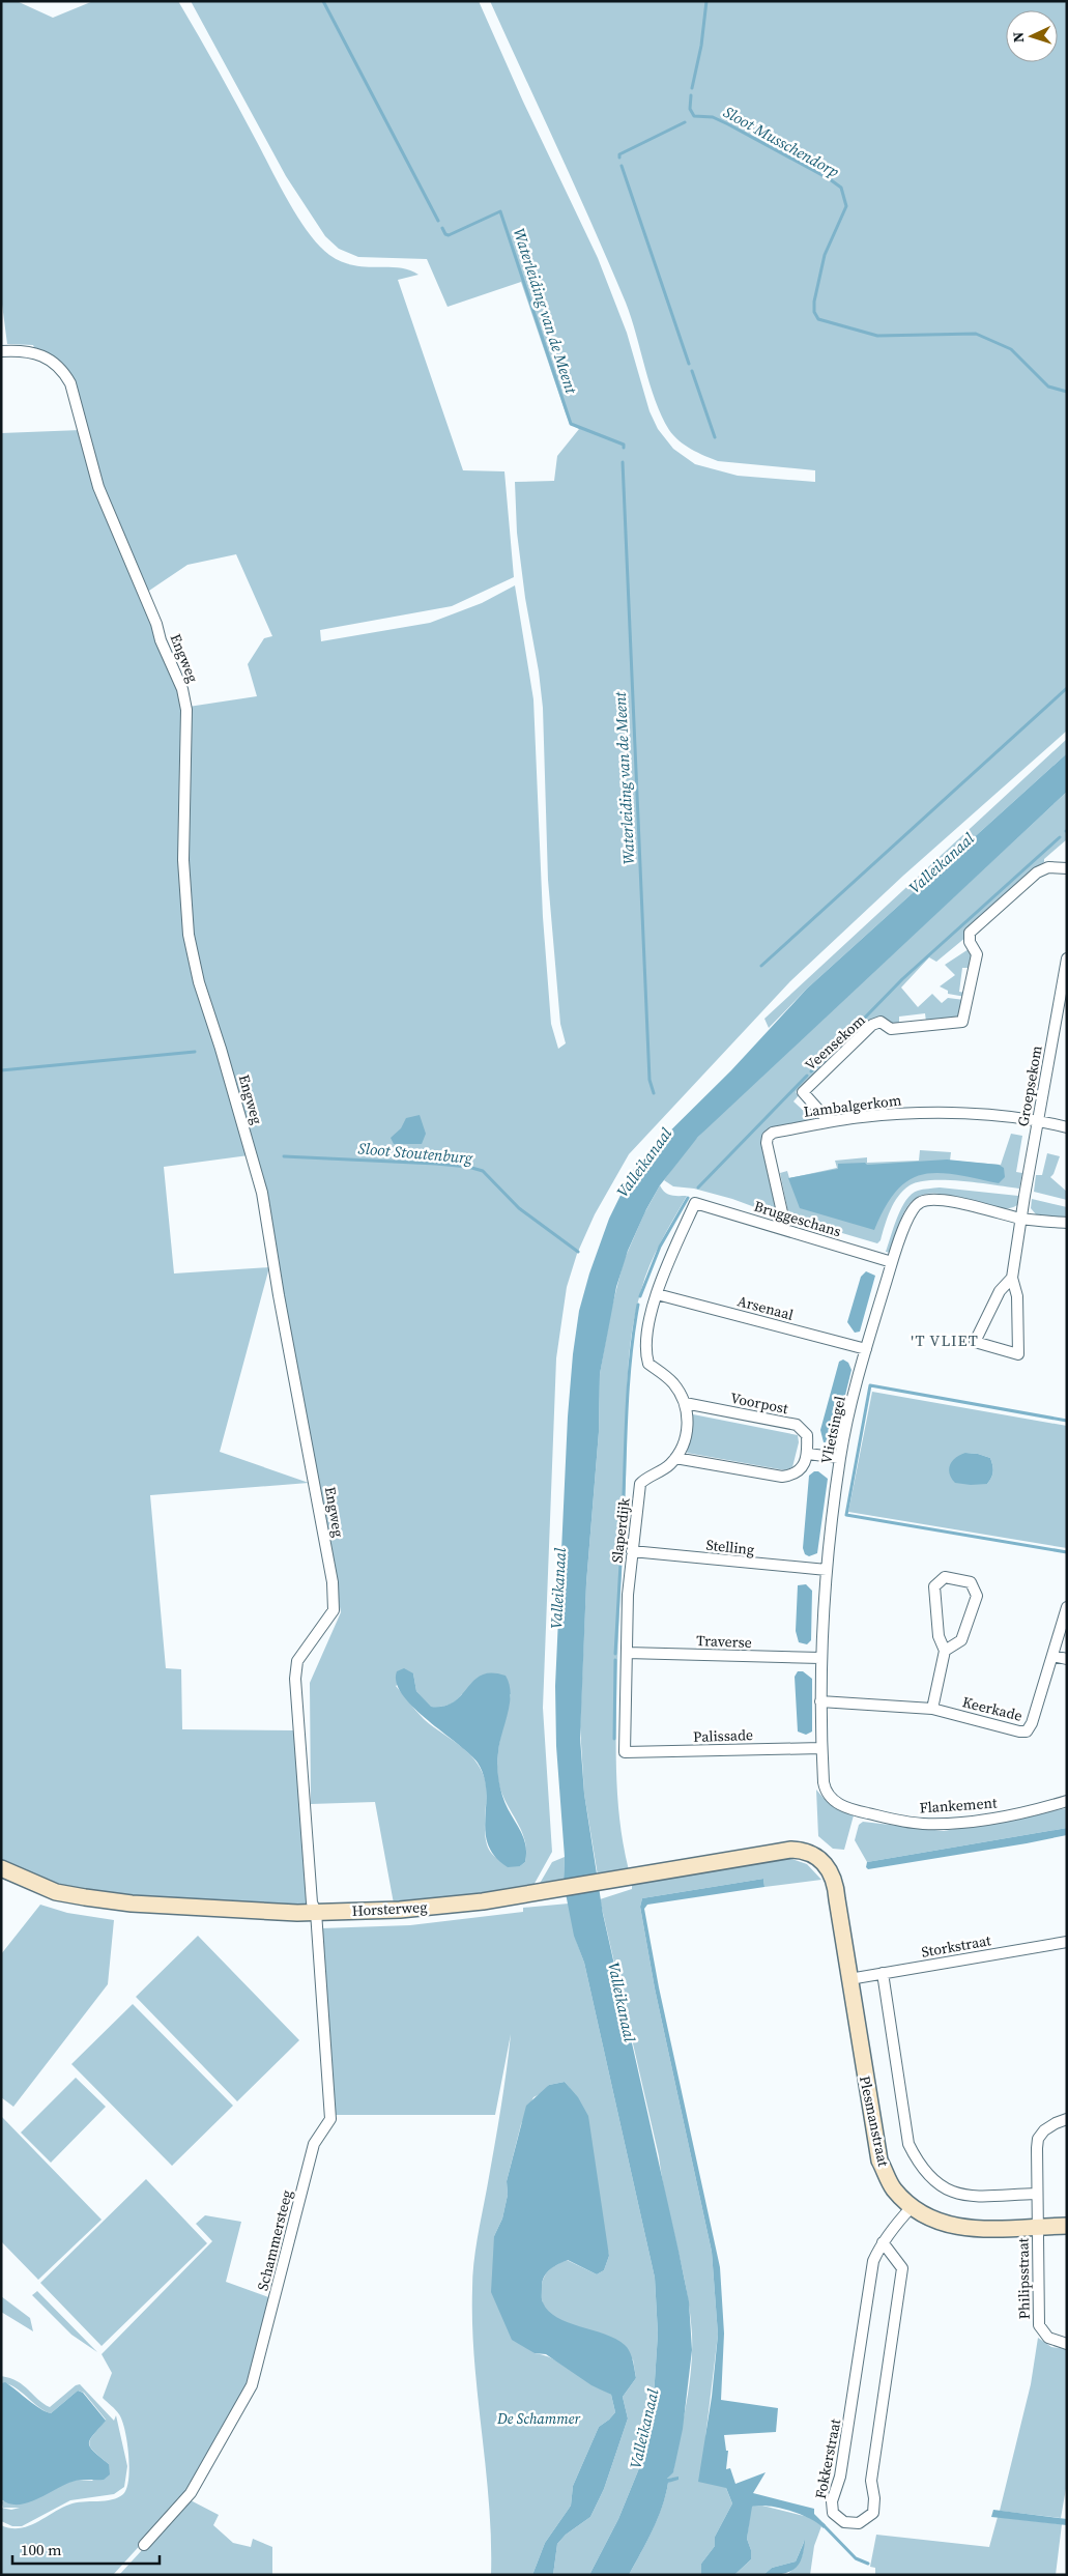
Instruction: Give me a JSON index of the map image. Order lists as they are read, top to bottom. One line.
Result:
{"streets":{"street":["Engweg","Veensekom","Groepsekom","Lambalgerkom","Bruggeschans","Arsenaal","Voorpost","Vlietsingel","Slaperdijk","Stelling","Traverse","Keerkade","Palissade","Flankement","Horsterweg","Storkstraat","Plesmanstraat","Schammersteeg","Philipsstraat","Fokkerstraat"]},"crossings":[["Engweg","Horsterweg"],["Engweg","Schammersteeg"],["Veensekom","Lambalgerkom"],["Groepsekom","Lambalgerkom"],["Groepsekom","Vlietsingel"],["Lambalgerkom","Bruggeschans"],["Bruggeschans","Vlietsingel"],["Bruggeschans","Slaperdijk"],["Arsenaal","Vlietsingel"],["Arsenaal","Slaperdijk"],["Voorpost","Slaperdijk"],["Vlietsingel","Stelling"],["Vlietsingel","Traverse"],["Vlietsingel","Keerkade"],["Vlietsingel","Palissade"],["Vlietsingel","Flankement"],["Slaperdijk","Stelling"],["Slaperdijk","Traverse"],["Slaperdijk","Palissade"],["Horsterweg","Plesmanstraat"],["Horsterweg","Schammersteeg"],["Storkstraat","Plesmanstraat"],["Plesmanstraat","Philipsstraat"],["Plesmanstraat","Fokkerstraat"]],"districts":["'T VLIET"],"water":["Sloot Musschendorp","Waterleiding van de Meent","Valleikanaal","Sloot Stoutenburg"],"parks":["De Schammer"],"scale_bar":"100 m","north":"left"}
